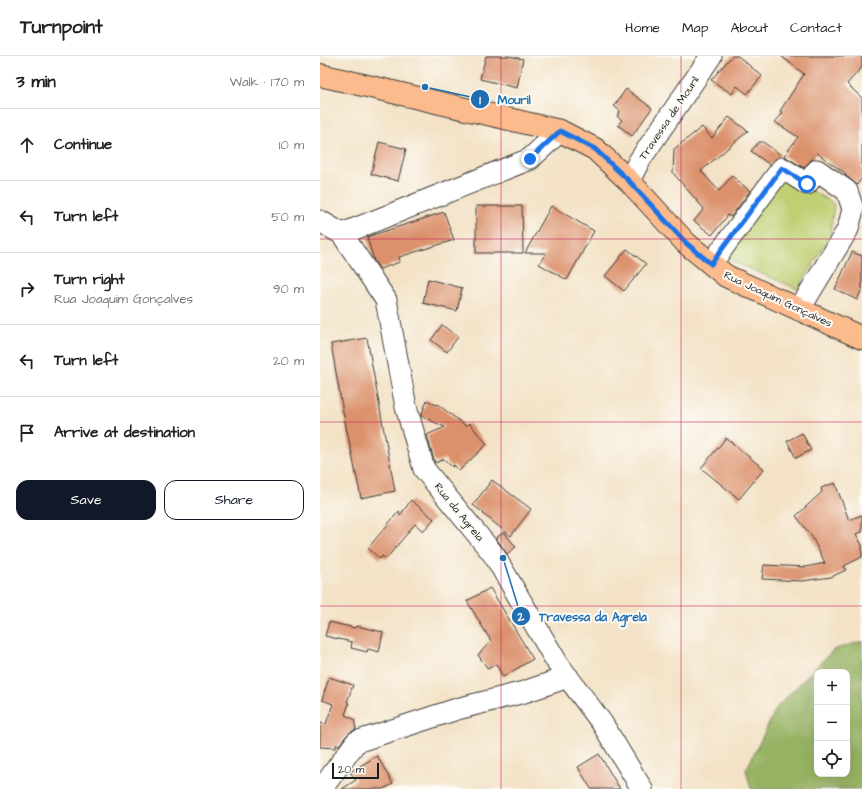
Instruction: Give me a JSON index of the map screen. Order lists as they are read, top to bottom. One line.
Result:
{"streets":{"main road":["Rua Joaquim Gonçalves"],"street":["Travessa de Mouril","Rua da Agrela"]},"crossings":[["Travessa de Mouril","Rua Joaquim Gonçalves"]],"places":["Mouril","Travessa da Agrela"],"scale_bar":"20 m","page":{"header":"Turnpoint","nav":["Home","Map","About","Contact"],"heading":["3 min","Walk · 170 m"],"list":[["Continue","10 m"],["Turn left","50 m"],["Turn right","Rua Joaquim Gonçalves","90 m"],["Turn left","20 m"],"Arrive at destination"],"buttons":["Save","Share"],"map_buttons":["+","−"],"scale":"20 m"}}
